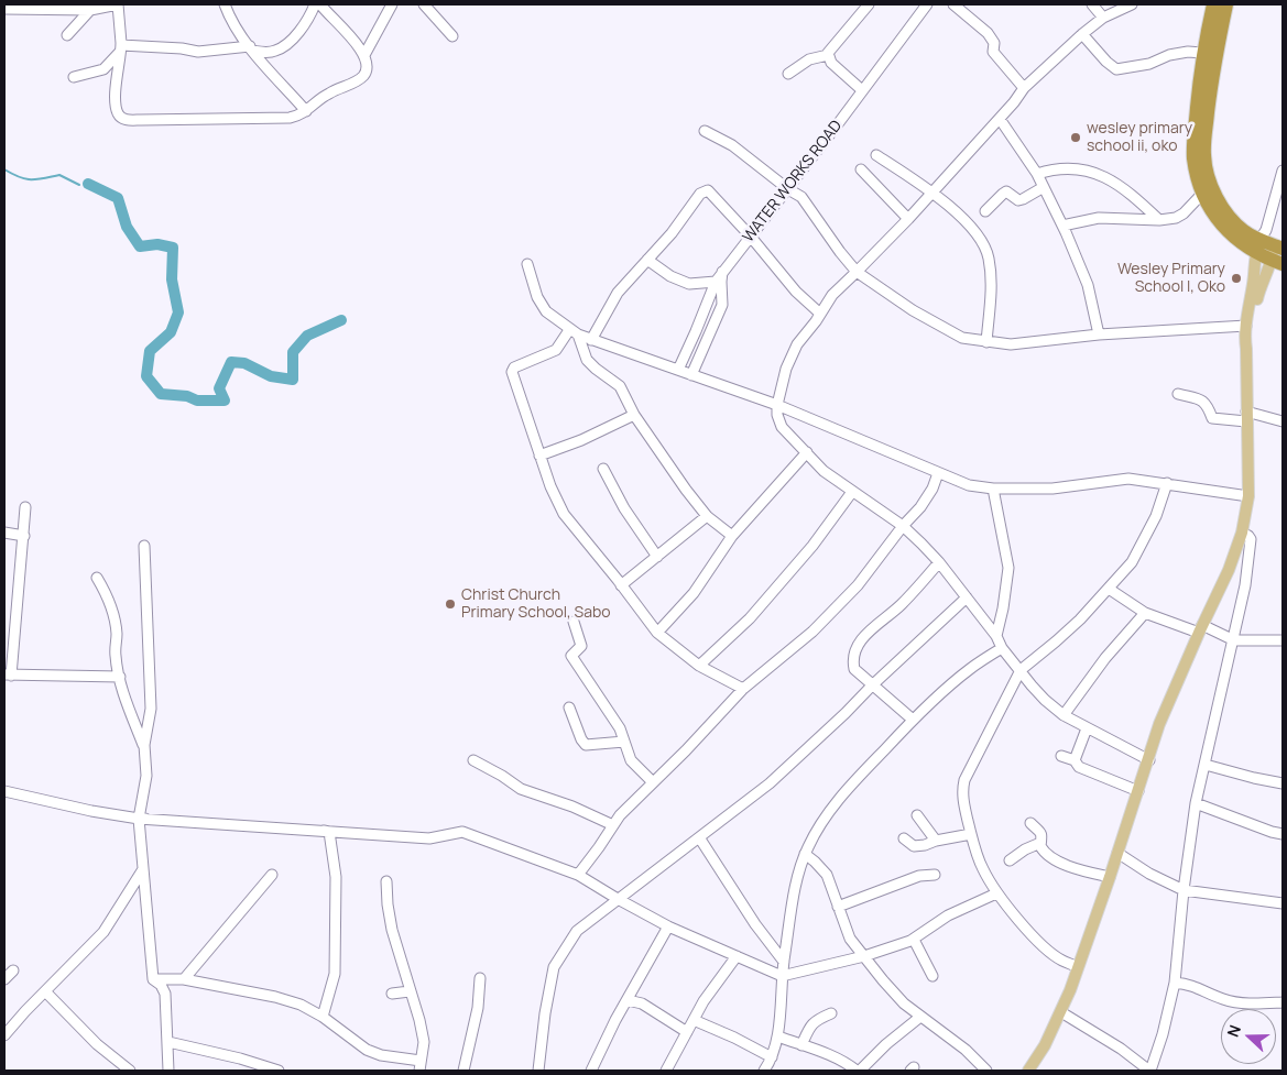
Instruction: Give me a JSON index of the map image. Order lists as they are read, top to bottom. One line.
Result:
{"streets":{"street":["WATER WORKS ROAD"]},"places":["wesley primary school ii, oko","Wesley Primary School I, Oko","Christ Church Primary School, Sabo"],"north":"left"}
